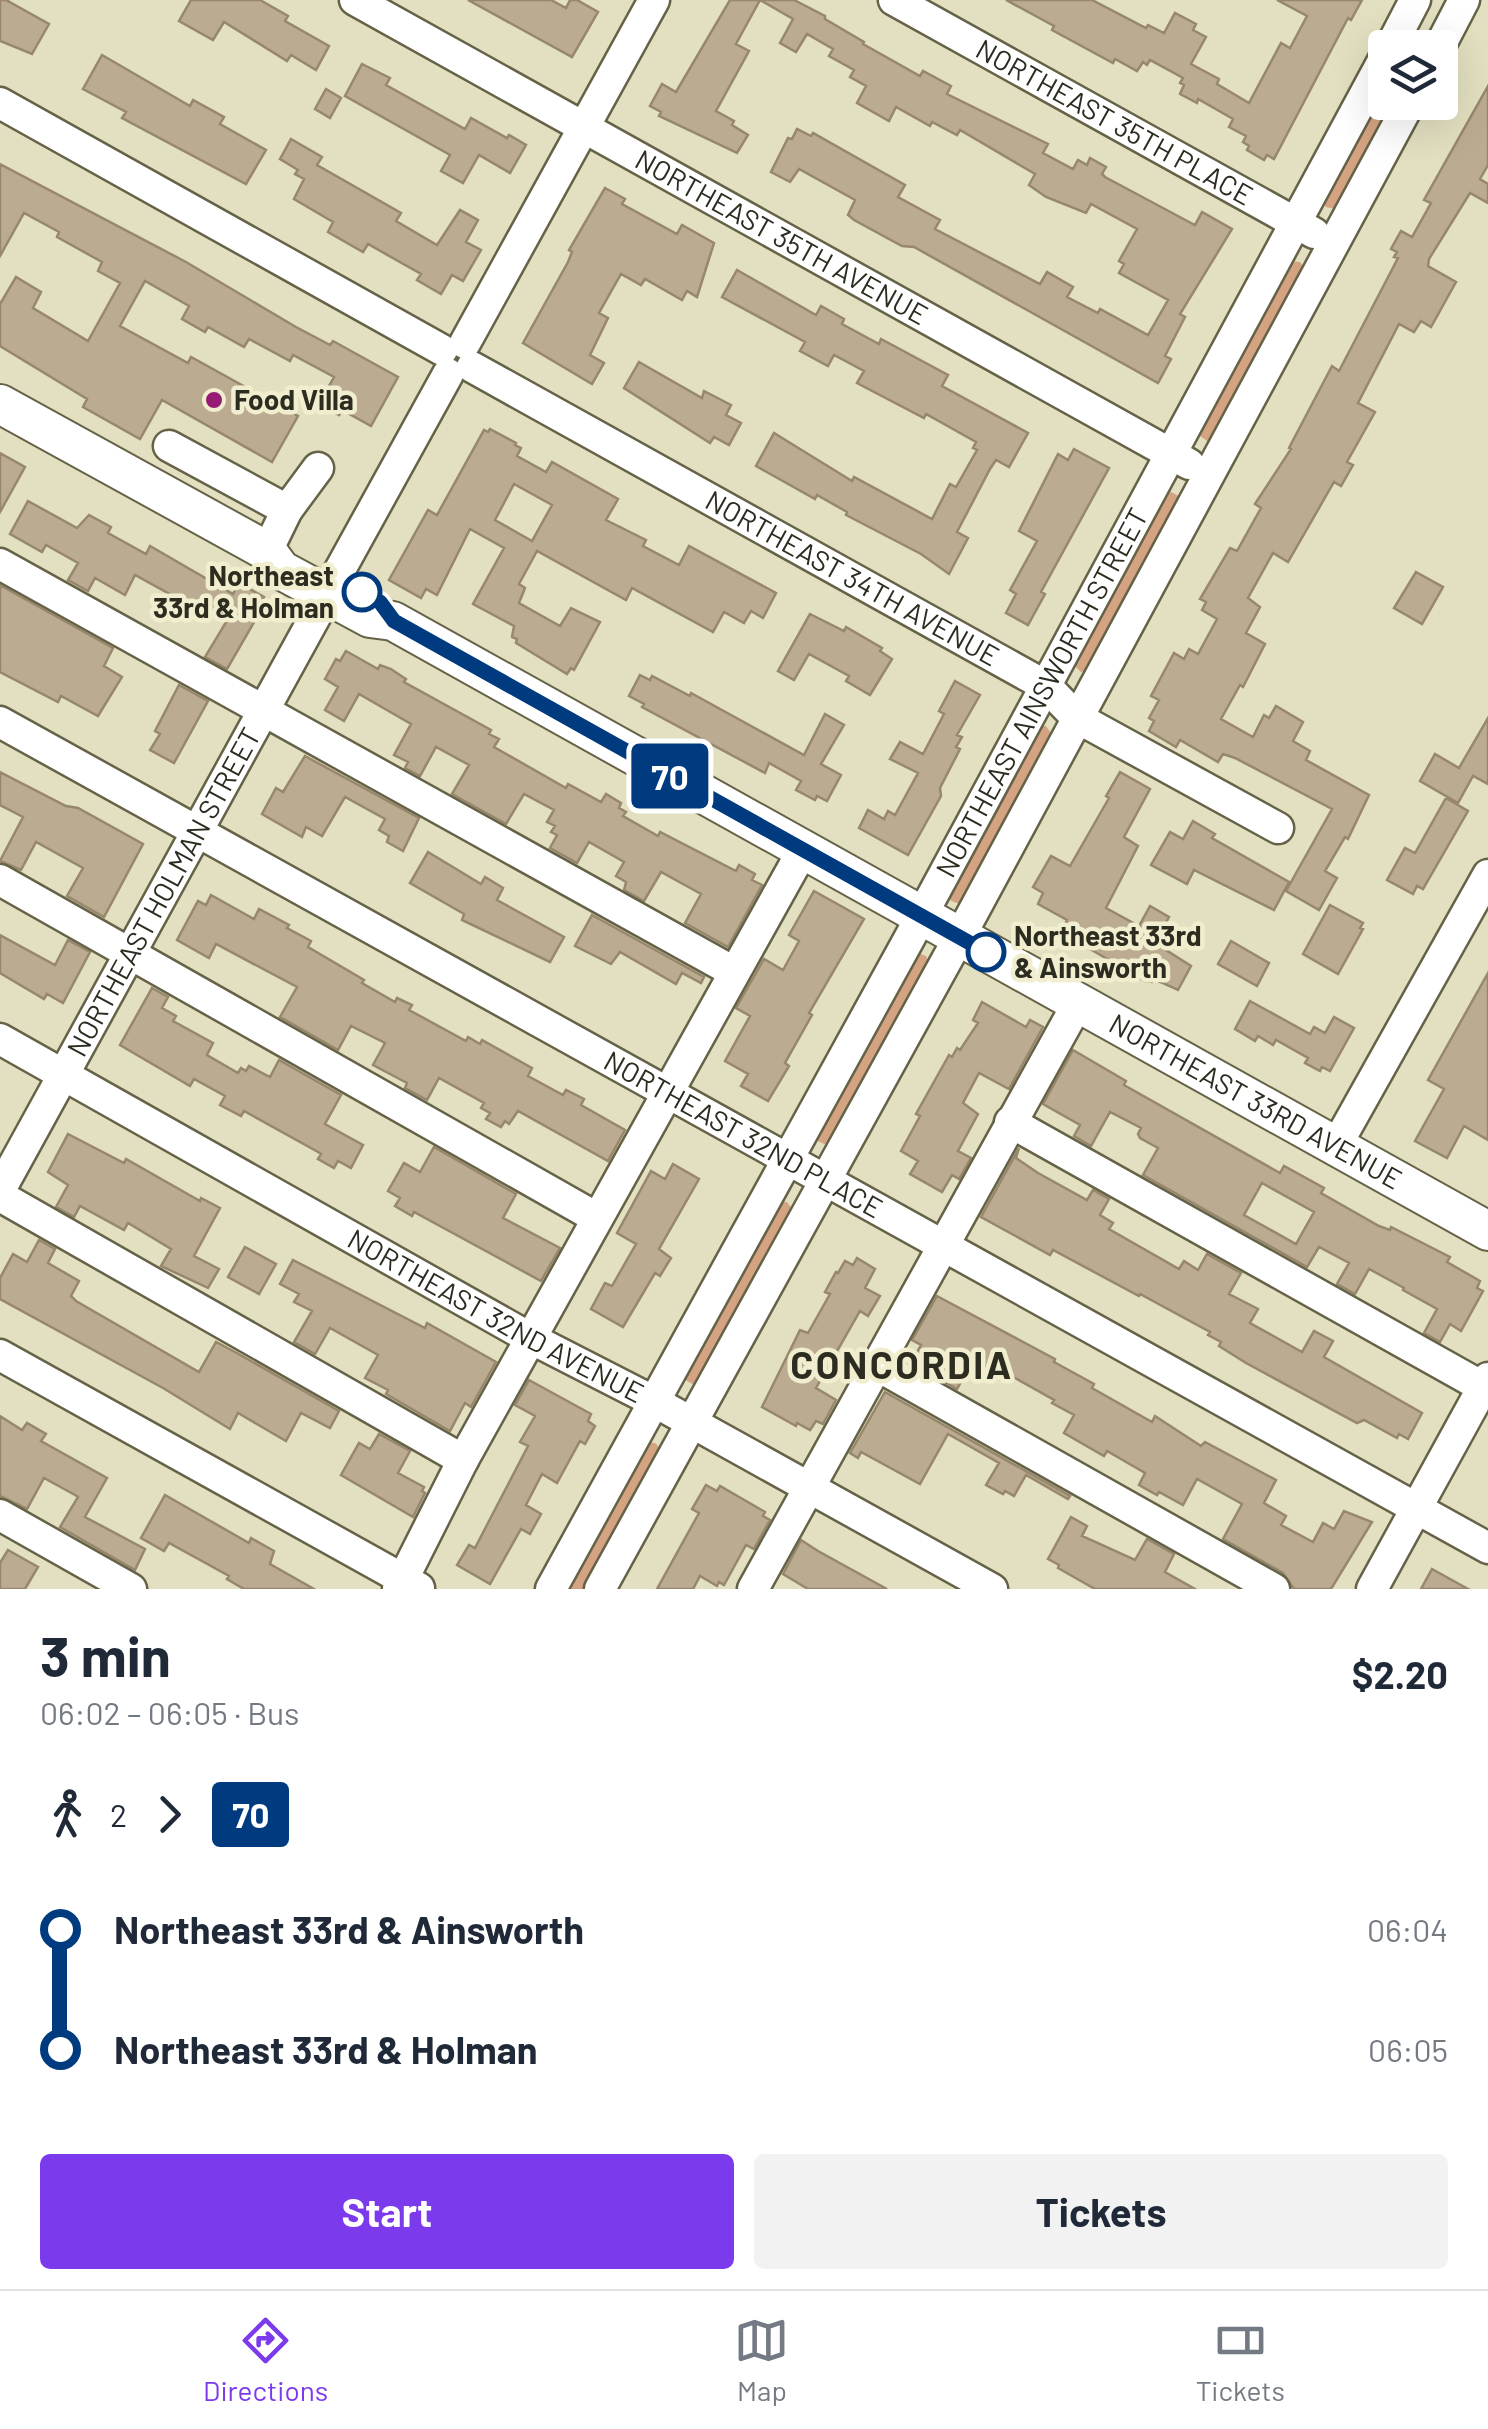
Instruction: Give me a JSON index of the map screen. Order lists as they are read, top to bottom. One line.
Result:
{"streets":{"main road":["NORTHEAST 33RD AVENUE"],"street":["NORTHEAST 35TH PLACE","NORTHEAST 35TH AVENUE","NORTHEAST 34TH AVENUE","NORTHEAST AINSWORTH STREET","NORTHEAST HOLMAN STREET","NORTHEAST 32ND PLACE","NORTHEAST 32ND AVENUE"]},"crossings":[["NORTHEAST 35TH PLACE","NORTHEAST AINSWORTH STREET"],["NORTHEAST 35TH AVENUE","NORTHEAST AINSWORTH STREET"],["NORTHEAST 35TH AVENUE","NORTHEAST HOLMAN STREET"],["NORTHEAST 34TH AVENUE","NORTHEAST AINSWORTH STREET"],["NORTHEAST 34TH AVENUE","NORTHEAST HOLMAN STREET"],["NORTHEAST AINSWORTH STREET","NORTHEAST 33RD AVENUE"],["NORTHEAST AINSWORTH STREET","NORTHEAST 32ND PLACE"],["NORTHEAST AINSWORTH STREET","NORTHEAST 32ND AVENUE"],["NORTHEAST HOLMAN STREET","NORTHEAST 33RD AVENUE"],["NORTHEAST HOLMAN STREET","NORTHEAST 32ND PLACE"],["NORTHEAST HOLMAN STREET","NORTHEAST 32ND AVENUE"]],"districts":["CONCORDIA"],"places":["Food Villa","Northeast 33rd & Holman","Northeast 33rd & Ainsworth"],"lines":["bus line 70"],"page":{"on_map":"70","heading":["3 min","06:02 – 06:05 · Bus","$2.20"],"legs":["2","70"],"list":[{"name":"Northeast 33rd & Ainsworth","value":"06:04"},{"name":"Northeast 33rd & Holman","value":"06:05"}],"buttons":["Start","Tickets"],"tabs":["Directions","Map","Tickets"]}}
